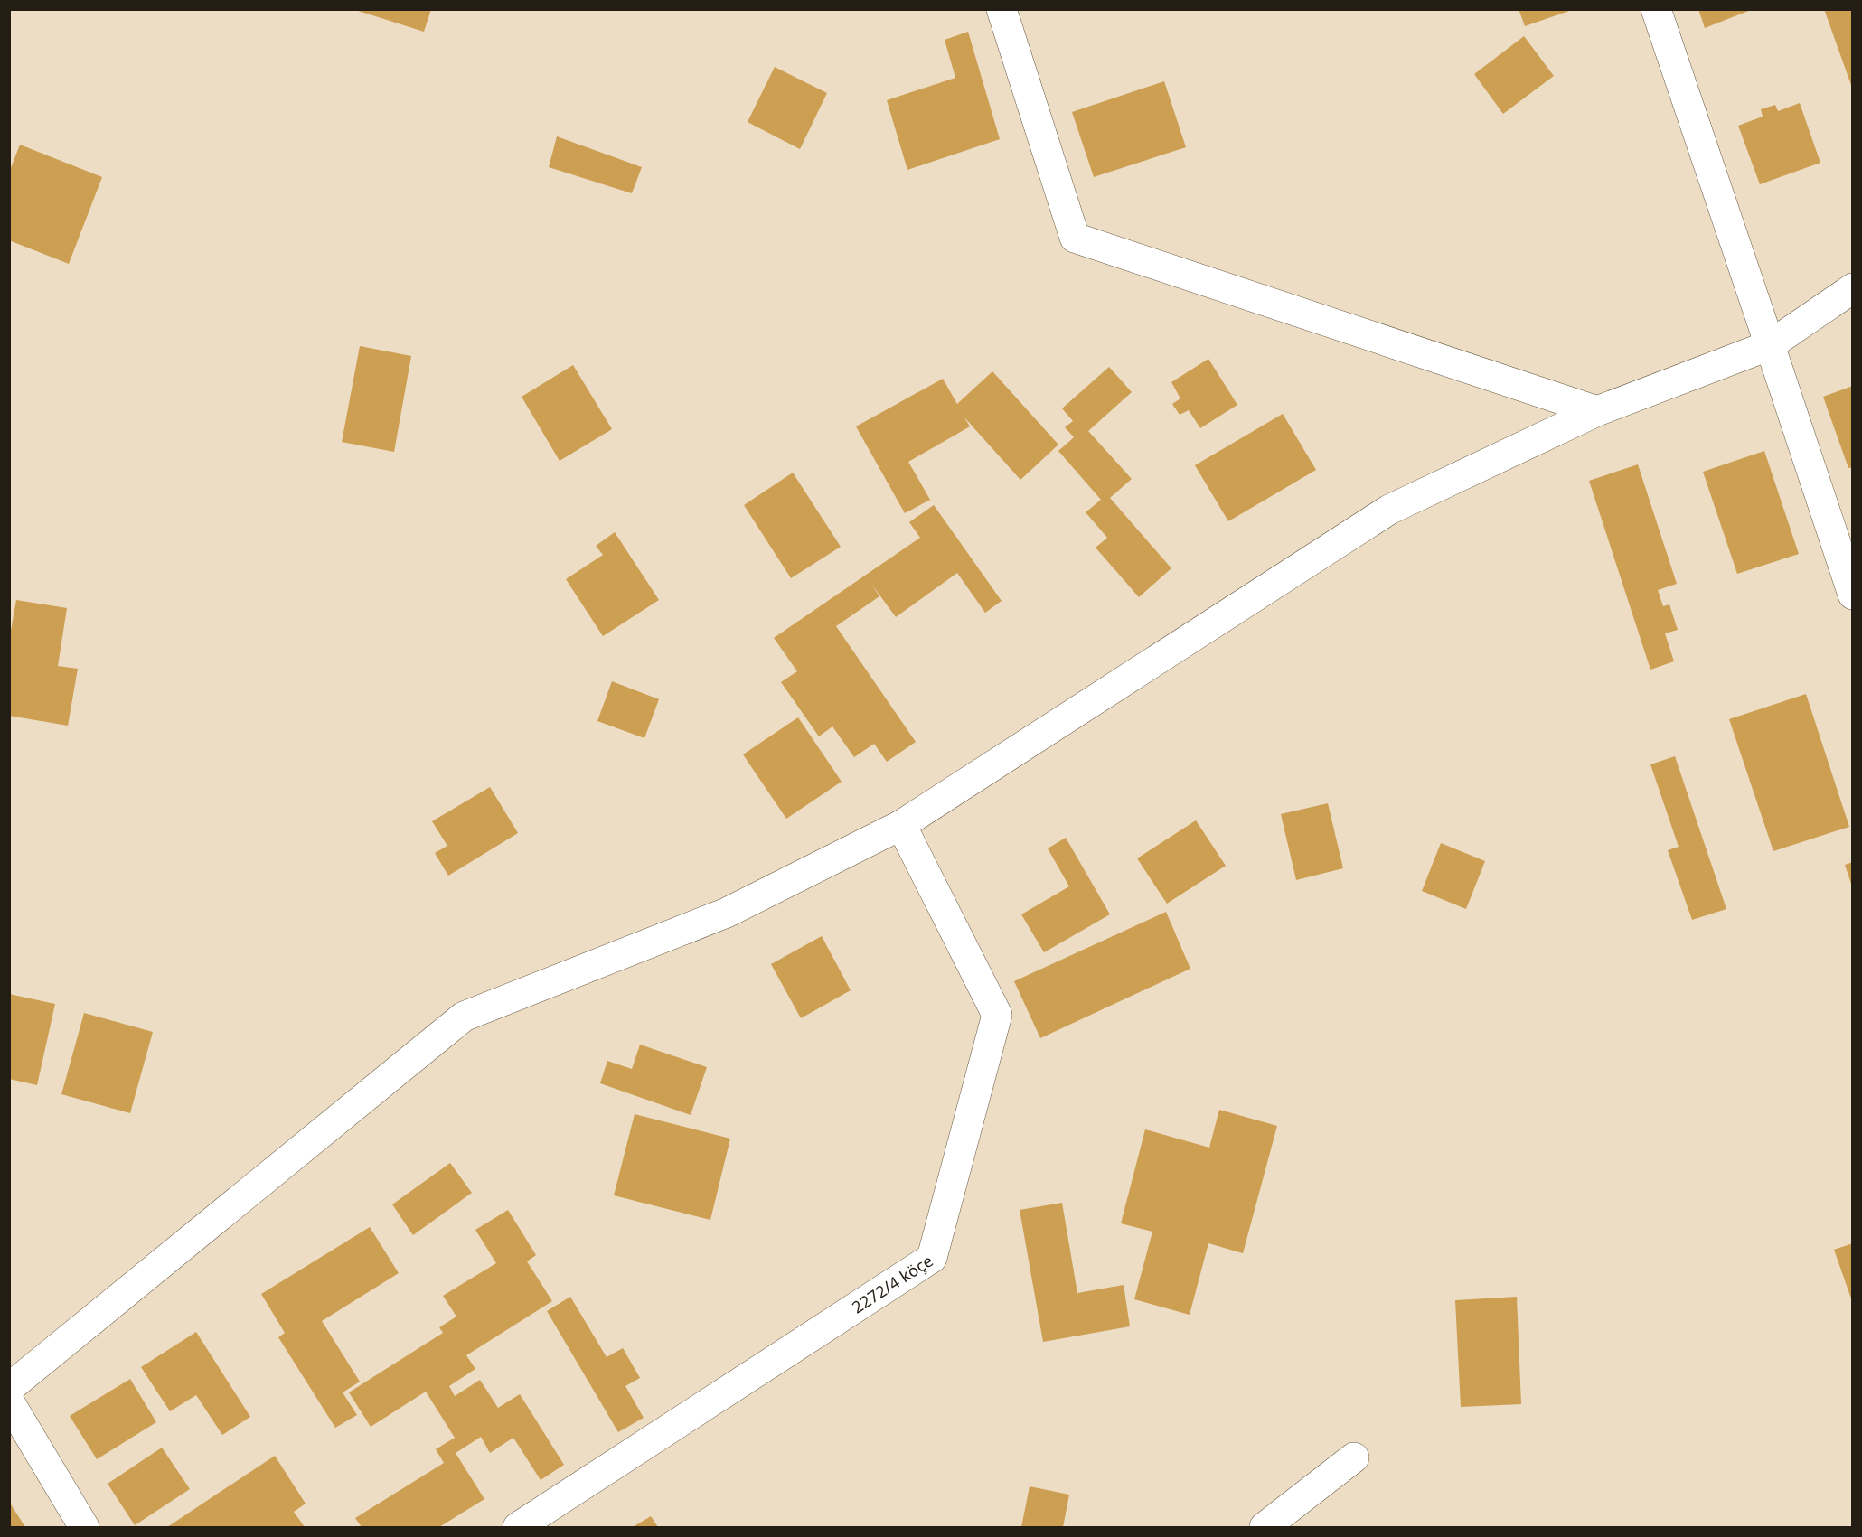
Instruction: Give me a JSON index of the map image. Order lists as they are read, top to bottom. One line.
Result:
{"streets":{"street":["2272/4 köçe"]}}
